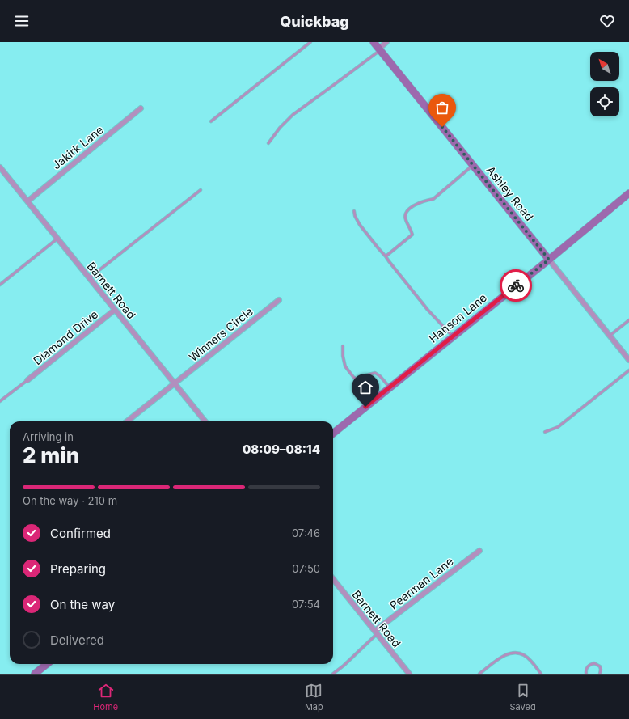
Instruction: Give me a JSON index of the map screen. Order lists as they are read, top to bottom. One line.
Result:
{"streets":{"street":["Jakirk Lane","Ashley Road","Barnett Road","Hanson Lane","Winners Circle","Diamond Drive","Pearman Lane"]},"crossings":[["Jakirk Lane","Barnett Road"],["Ashley Road","Hanson Lane"],["Barnett Road","Winners Circle"],["Barnett Road","Diamond Drive"],["Barnett Road","Pearman Lane"]],"north":"top left","page":{"header":"Quickbag","heading":["2 min","Arriving in","08:09–08:14"],"bar":"On the way · 210 m","list":[["Confirmed","07:46"],["Preparing","07:50"],["On the way","07:54"],"Delivered"],"tabs":["Home","Map","Saved"]}}
